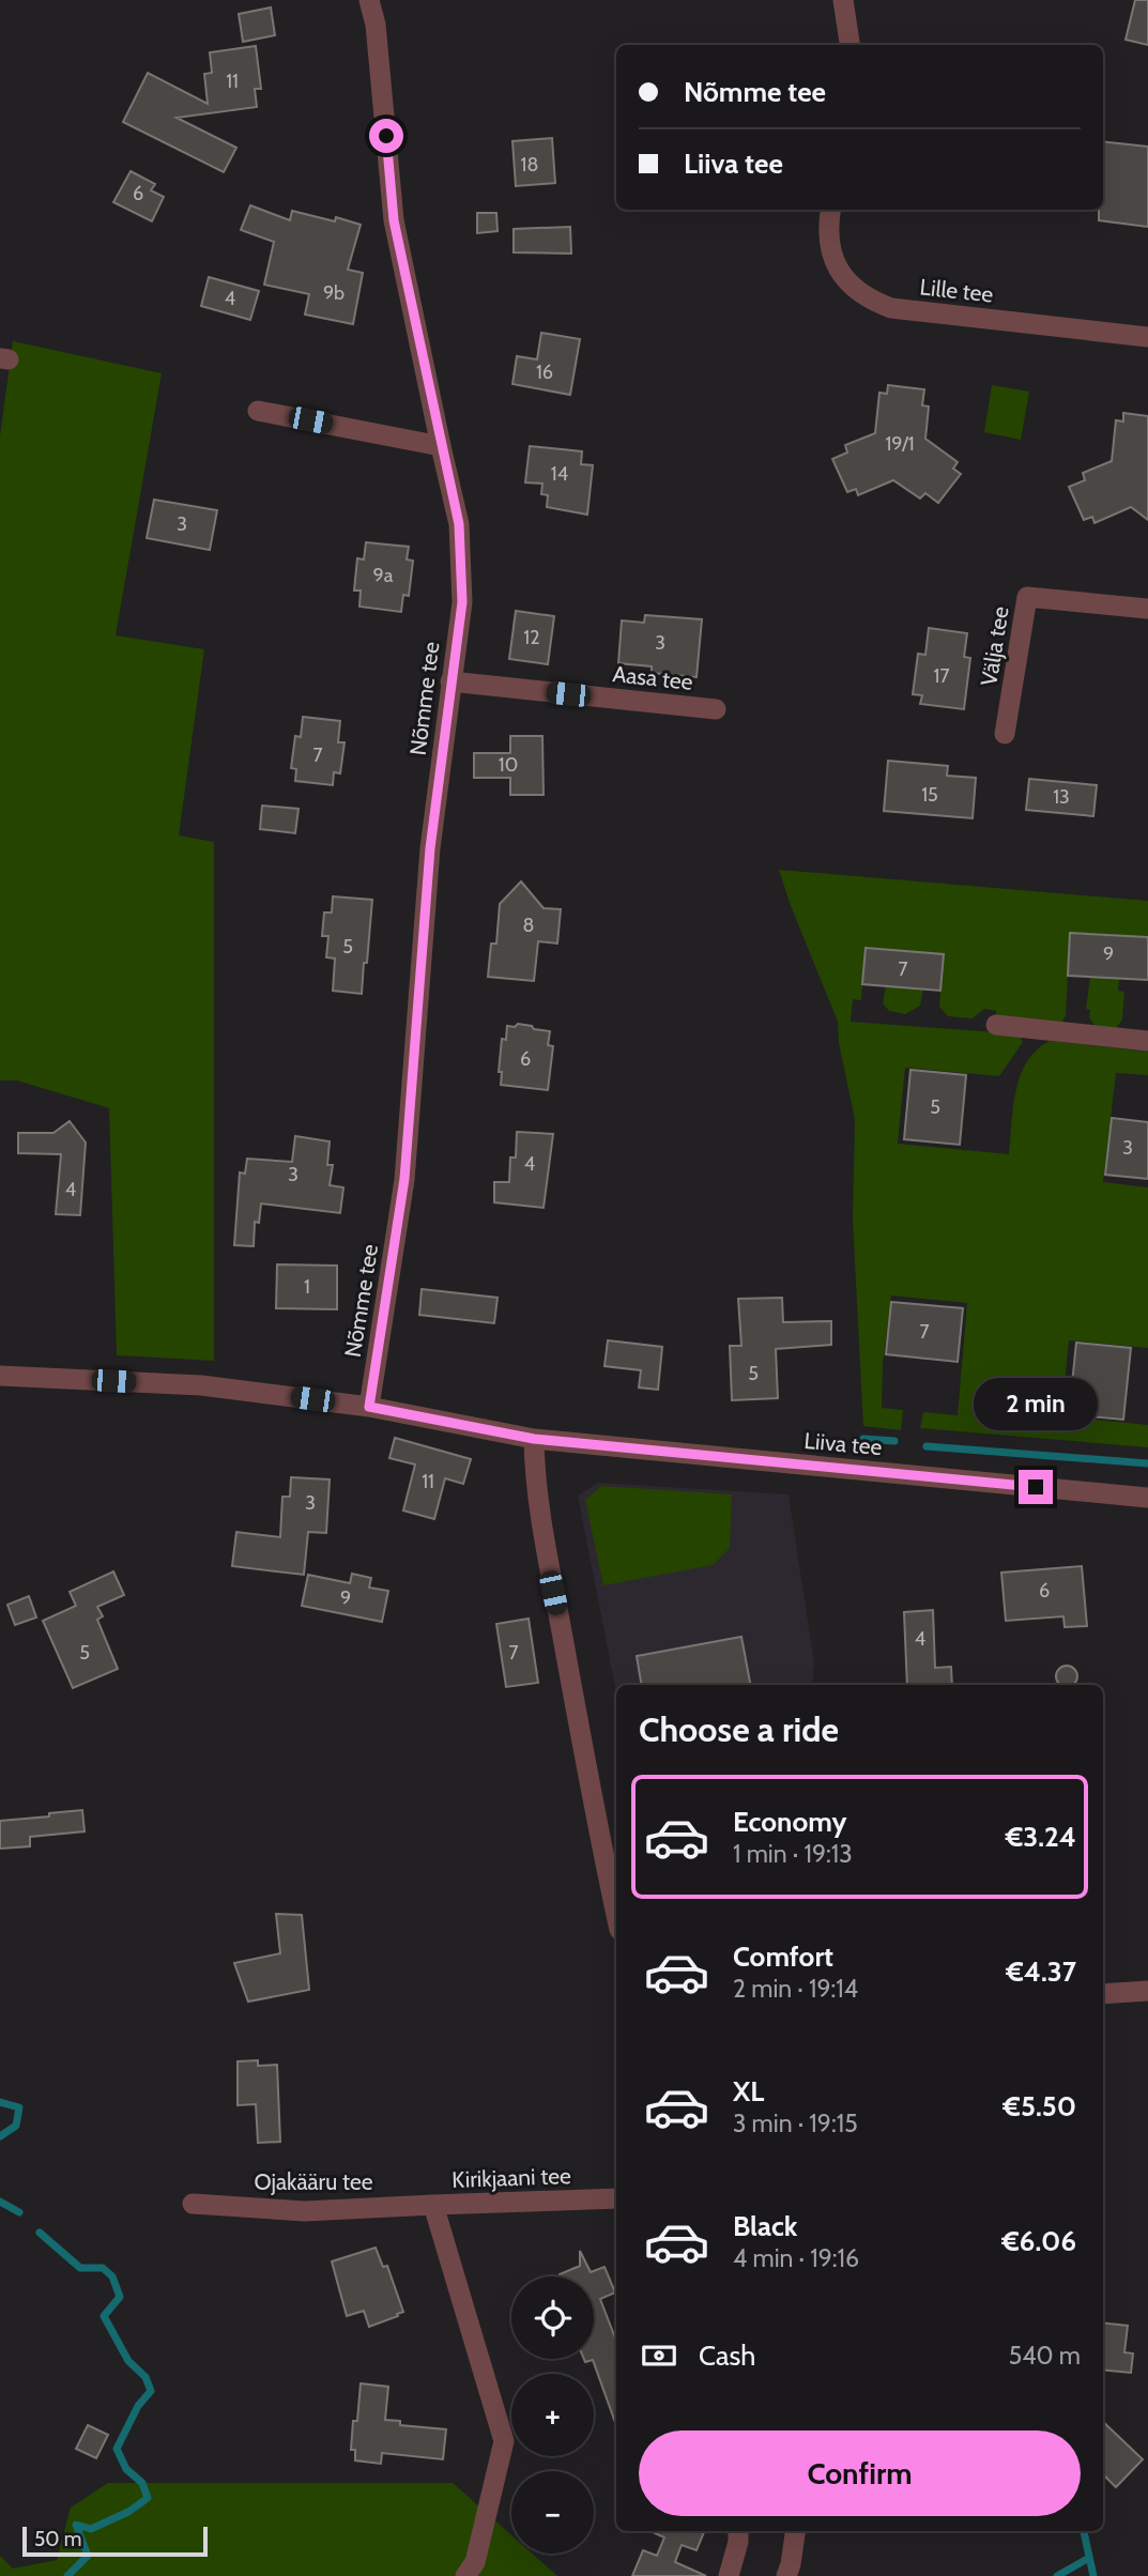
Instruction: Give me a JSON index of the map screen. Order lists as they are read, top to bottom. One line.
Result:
{"streets":{"street":["Lille tee","Välja tee","Aasa tee","Nõmme tee","Liiva tee","Kirikjaani tee","Ojakääru tee"]},"crossings":[["Aasa tee","Nõmme tee"],["Nõmme tee","Liiva tee"],["Kirikjaani tee","Ojakääru tee"]],"house_numbers":["11","18","6","9b","4","16","19/1","14","3","9a","12","3","17","7","10","15","13","8","5","9","7","6","5","3","4","3","4","1","7","5","11","3","6","9","4","5","7"],"scale_bar":"50 m","page":{"banner":["Nõmme tee","Liiva tee"],"bubble":"2 min","heading":"Choose a ride","list":[{"name":"Economy","note":"1 min · 19:13","value":"€3.24"},{"name":"Comfort","note":"2 min · 19:14","value":"€4.37"},{"name":"XL","note":"3 min · 19:15","value":"€5.50"},{"name":"Black","note":"4 min · 19:16","value":"€6.06"}],"map_buttons":["+","−"],"pay":["Cash","540 m"],"buttons":"Confirm","scale":"50 m"}}
